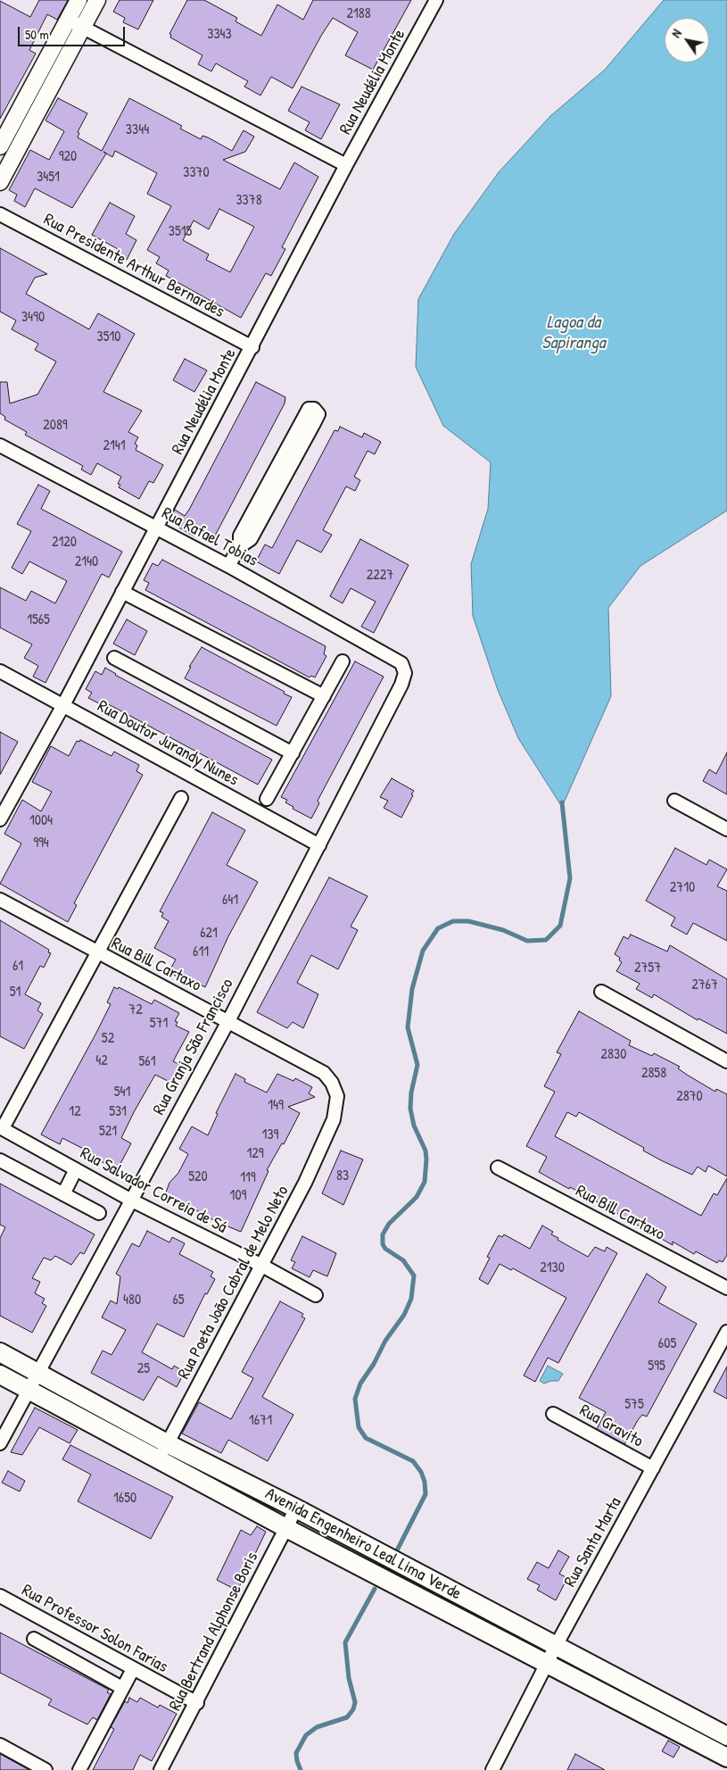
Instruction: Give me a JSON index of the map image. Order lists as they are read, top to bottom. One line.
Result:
{"streets":{"main road":["Avenida Engenheiro Leal Lima Verde"],"street":["Rua Neudélia Monte","Rua Presidente Arthur Bernardes","Rua Rafael Tobias","Rua Doutor Jurandy Nunes","Rua Bill Cartaxo","Rua Granja São Francisco","Rua Salvador Correia de Sá","Rua Poeta João Cabral de Melo Neto","Rua Gravito","Rua Santa Marta","Rua Professor Solon Farias","Rua Bertrand Alphonse Boris"]},"crossings":[["Rua Neudélia Monte","Rua Presidente Arthur Bernardes"],["Rua Neudélia Monte","Rua Rafael Tobias"],["Rua Neudélia Monte","Rua Doutor Jurandy Nunes"],["Rua Rafael Tobias","Rua Granja São Francisco"],["Rua Doutor Jurandy Nunes","Rua Granja São Francisco"],["Rua Bill Cartaxo","Rua Granja São Francisco"],["Rua Bill Cartaxo","Rua Poeta João Cabral de Melo Neto"],["Rua Granja São Francisco","Rua Salvador Correia de Sá"],["Rua Granja São Francisco","Avenida Engenheiro Leal Lima Verde"],["Rua Salvador Correia de Sá","Rua Poeta João Cabral de Melo Neto"],["Rua Poeta João Cabral de Melo Neto","Avenida Engenheiro Leal Lima Verde"],["Rua Gravito","Rua Santa Marta"],["Rua Santa Marta","Avenida Engenheiro Leal Lima Verde"],["Avenida Engenheiro Leal Lima Verde","Rua Bertrand Alphonse Boris"],["Rua Professor Solon Farias","Rua Bertrand Alphonse Boris"]],"water":["Lagoa da Sapiranga"],"house_numbers":["2188","3343","3344","920","3370","3451","3378","3515","3490","3510","2089","2141","2120","2140","2227","1565","1004","994","2710","641","621","611","61","2757","2767","51","72","571","52","2830","42","561","2858","541","2870","149","12","531","521","139","129","83","520","119","109","2130","480","65","605","595","25","575","1671","1650"],"scale_bar":"50 m","north":"top left"}
